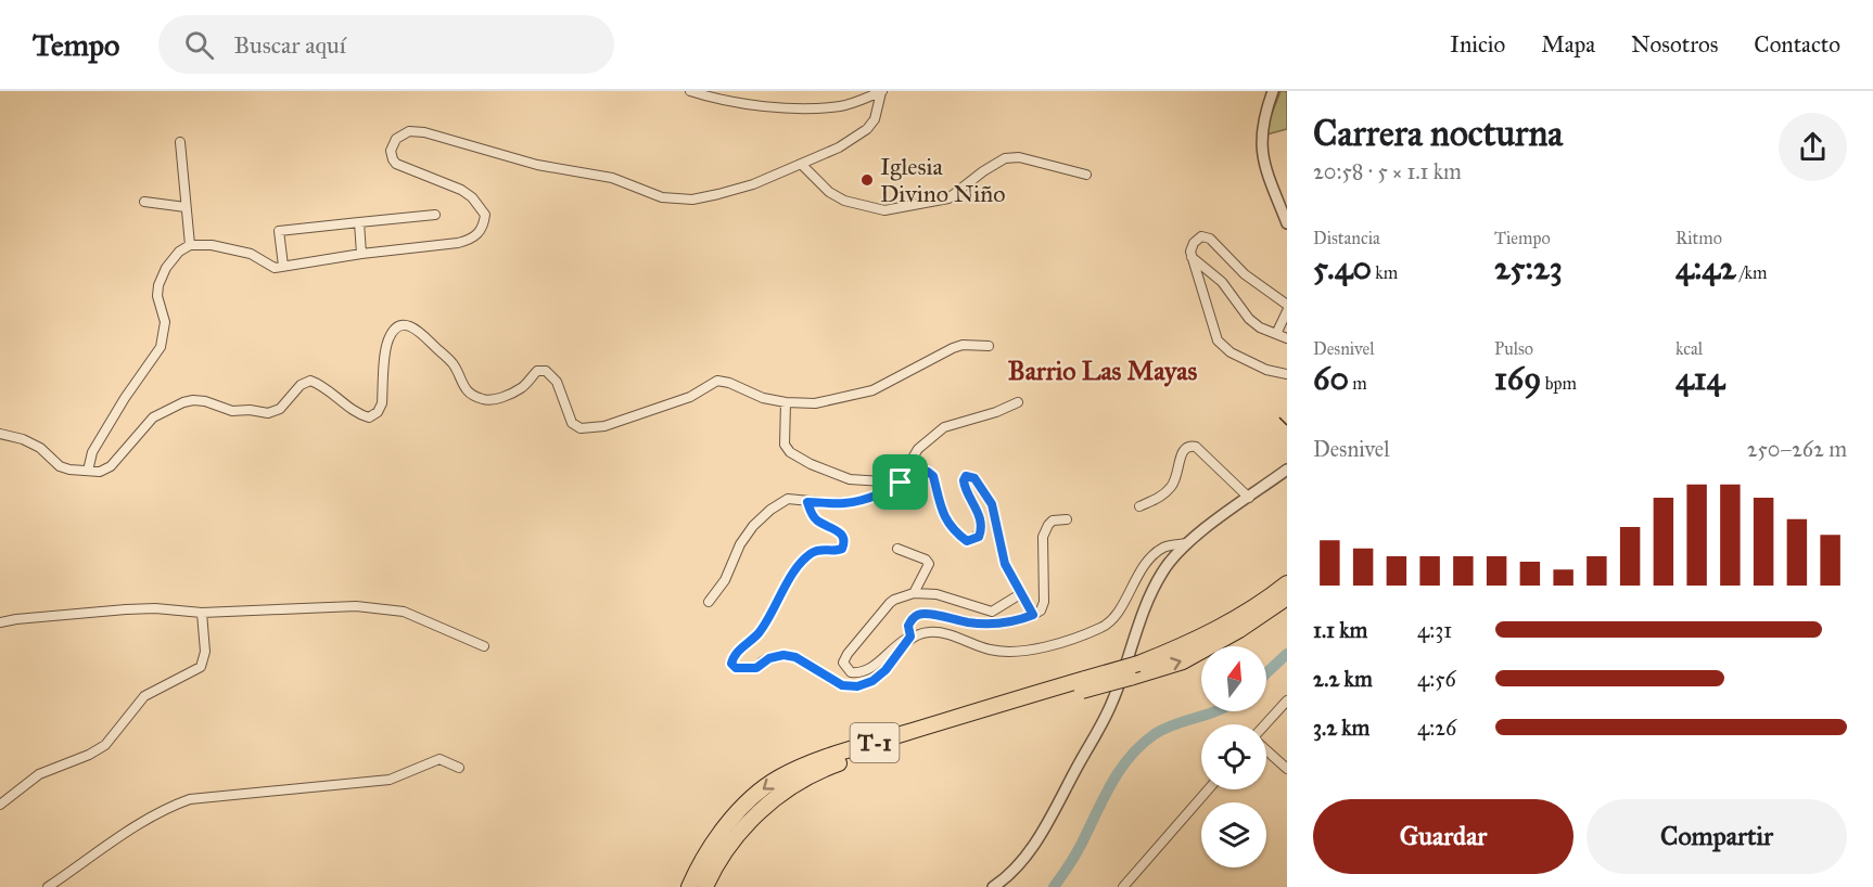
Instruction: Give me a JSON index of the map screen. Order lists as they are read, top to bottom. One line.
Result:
{"streets":{"highway":["T-1"]},"districts":["Barrio Las Mayas"],"places":["Iglesia Divino Niño"],"north":"top","page":{"header":"Tempo","search":"Buscar aquí","nav":["Inicio","Mapa","Nosotros","Contacto"],"heading":["Carrera nocturna","20:58 · 5 × 1.1 km"],"stats":[["Distancia","5.40 km"],["Tiempo","25:23"],["Ritmo","4:42 /km"],["Desnivel","60 m"],["Pulso","169 bpm"],["kcal","414"]],"chart":["Desnivel","250–262 m"],"list":[{"name":"1.1 km","note":"4:31"},{"name":"2.2 km","note":"4:56"},{"name":"3.2 km","note":"4:26"}],"buttons":["Guardar","Compartir"]}}
